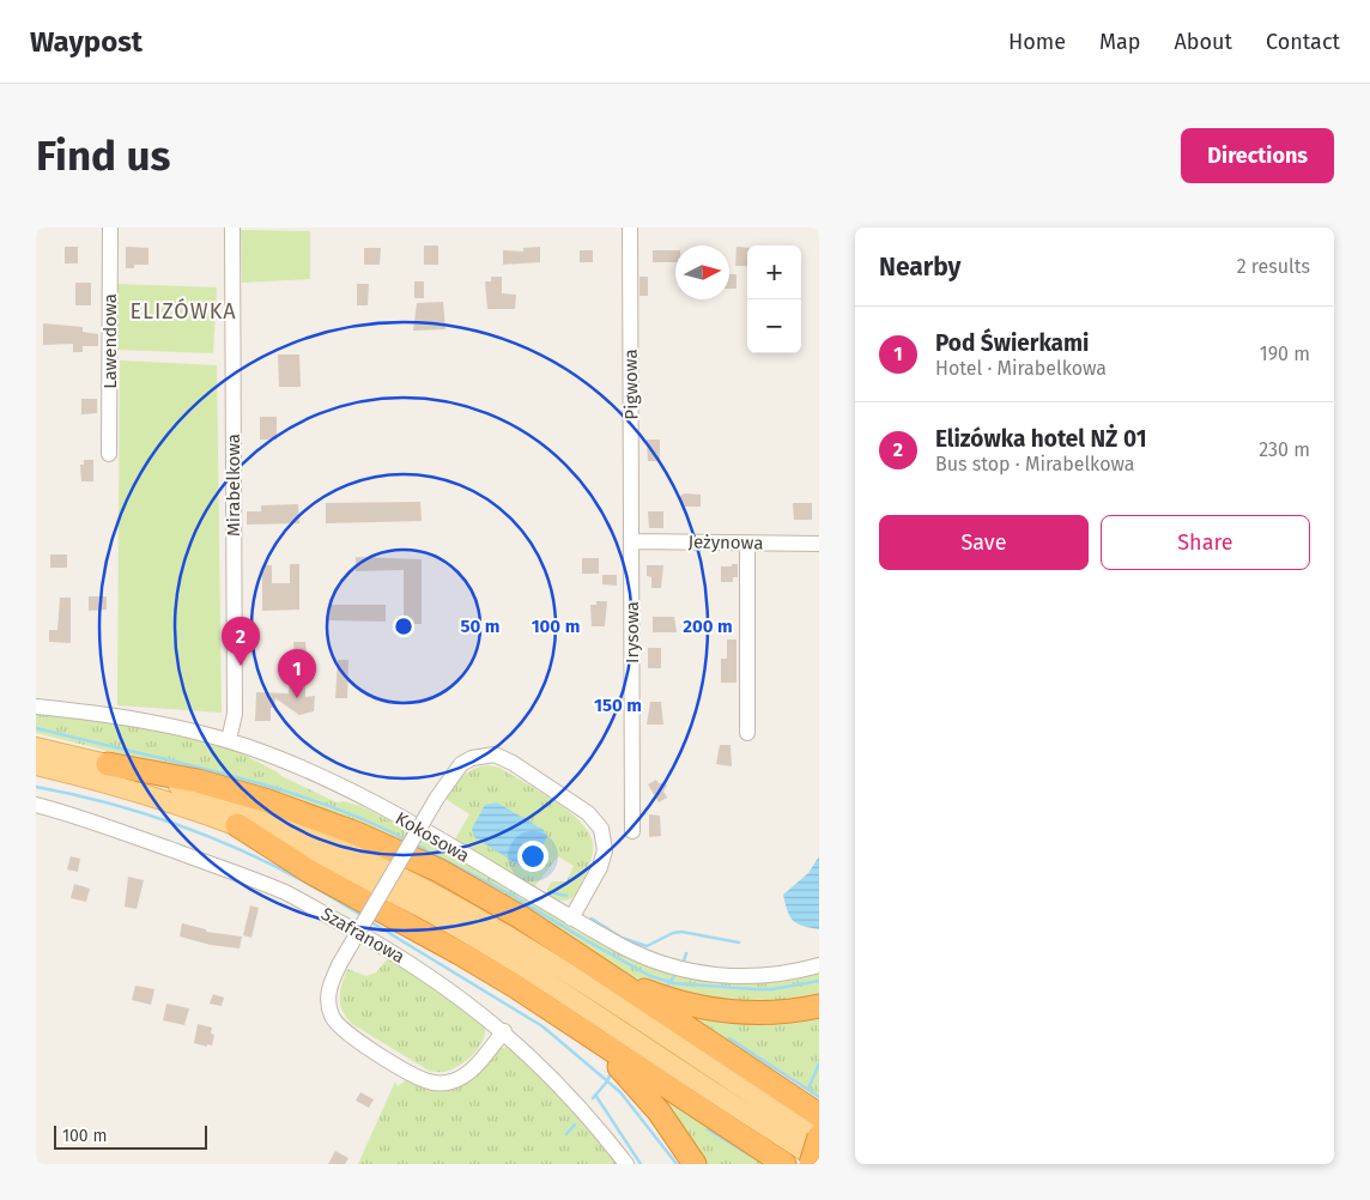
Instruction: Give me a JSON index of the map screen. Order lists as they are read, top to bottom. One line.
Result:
{"streets":{"street":["Lawendowa","Pigwowa","Mirabelkowa","Jeżynowa","Irysowa","Kokosowa","Szafranowa"]},"crossings":[["Pigwowa","Jeżynowa"],["Pigwowa","Irysowa"],["Mirabelkowa","Kokosowa"],["Jeżynowa","Irysowa"]],"districts":["ELIZÓWKA"],"scale_bar":"100 m","north":"right","page":{"header":"Waypost","nav":["Home","Map","About","Contact"],"buttons":["Directions",["Save","Share"]],"title":"Find us","heading":["Nearby","2 results"],"map_buttons":["+","−"],"list":[{"mark":"1","name":"Pod Świerkami","note":"Hotel · Mirabelkowa","value":"190 m"},{"mark":"2","name":"Elizówka hotel NŻ 01","note":"Bus stop · Mirabelkowa","value":"230 m"}],"pins":["2","1"],"scale":"100 m"},"rings":["50 m","100 m","200 m","150 m"]}
